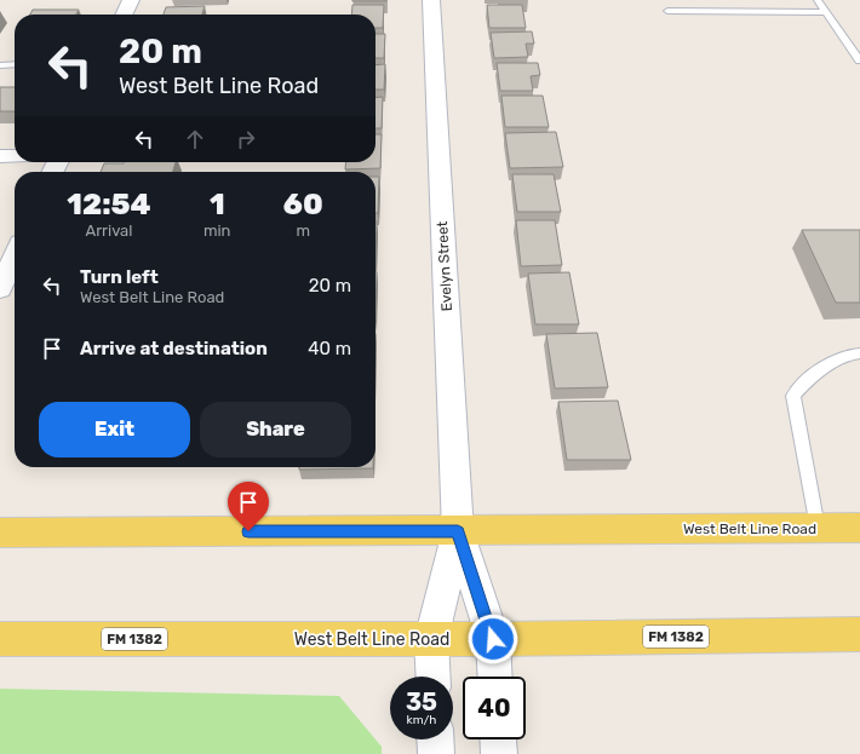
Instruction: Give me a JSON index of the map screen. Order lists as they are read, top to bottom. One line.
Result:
{"streets":{"main road":["West Belt Line Road","FM 1382"],"street":["Evelyn Street"]},"crossings":[["Evelyn Street","West Belt Line Road"]],"page":{"turn":["20 m","West Belt Line Road"],"eta":["12:54","Arrival","1","min","60","m"],"list":[{"name":"Turn left","note":"West Belt Line Road","value":"20 m"},{"name":"Arrive at destination","value":"40 m"}],"buttons":["Exit","Share"],"speed":"35 km/h","limit":"40"}}
